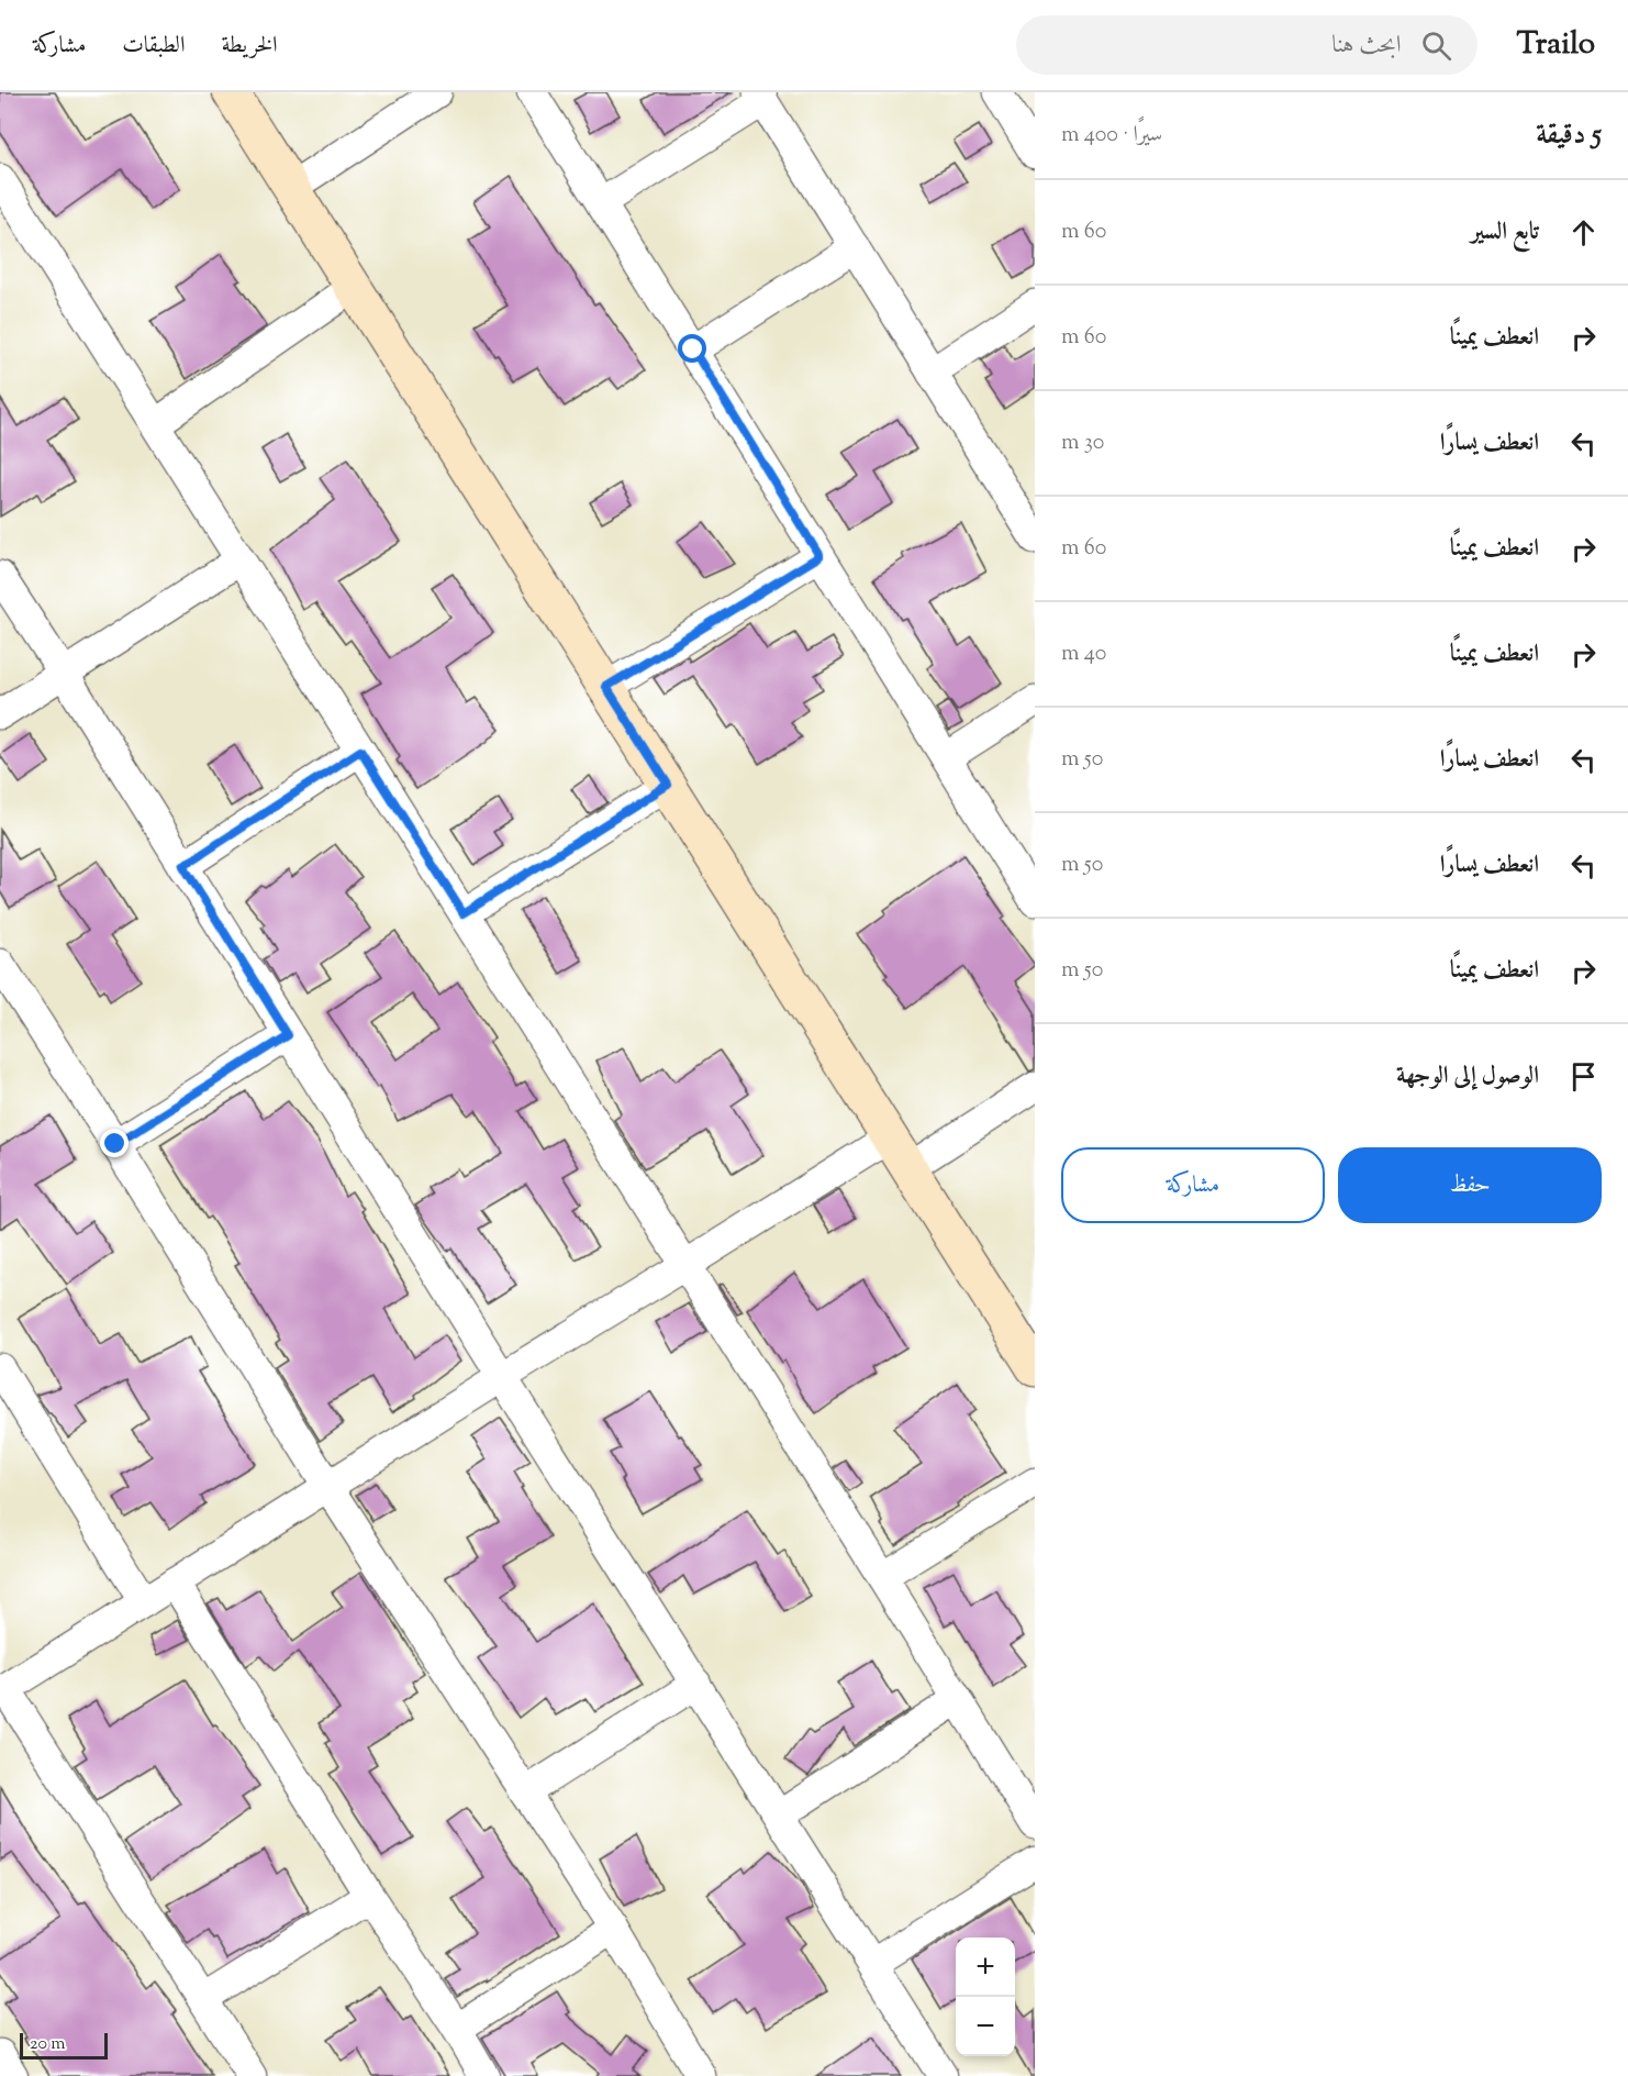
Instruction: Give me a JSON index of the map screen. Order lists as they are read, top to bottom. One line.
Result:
{"scale_bar":"20 m","page":{"header":"Trailo","search":"ابحث هنا","nav":["الخريطة","الطبقات","مشاركة"],"heading":["5 دقيقة","سيرًا · 400 m"],"list":[["تابع السير","60 m"],["انعطف يمينًا","60 m"],["انعطف يسارًا","30 m"],["انعطف يمينًا","60 m"],["انعطف يمينًا","40 m"],["انعطف يسارًا","50 m"],["انعطف يسارًا","50 m"],["انعطف يمينًا","50 m"],"الوصول إلى الوجهة"],"buttons":["حفظ","مشاركة"],"map_buttons":["+","−"],"scale":"20 m"}}
